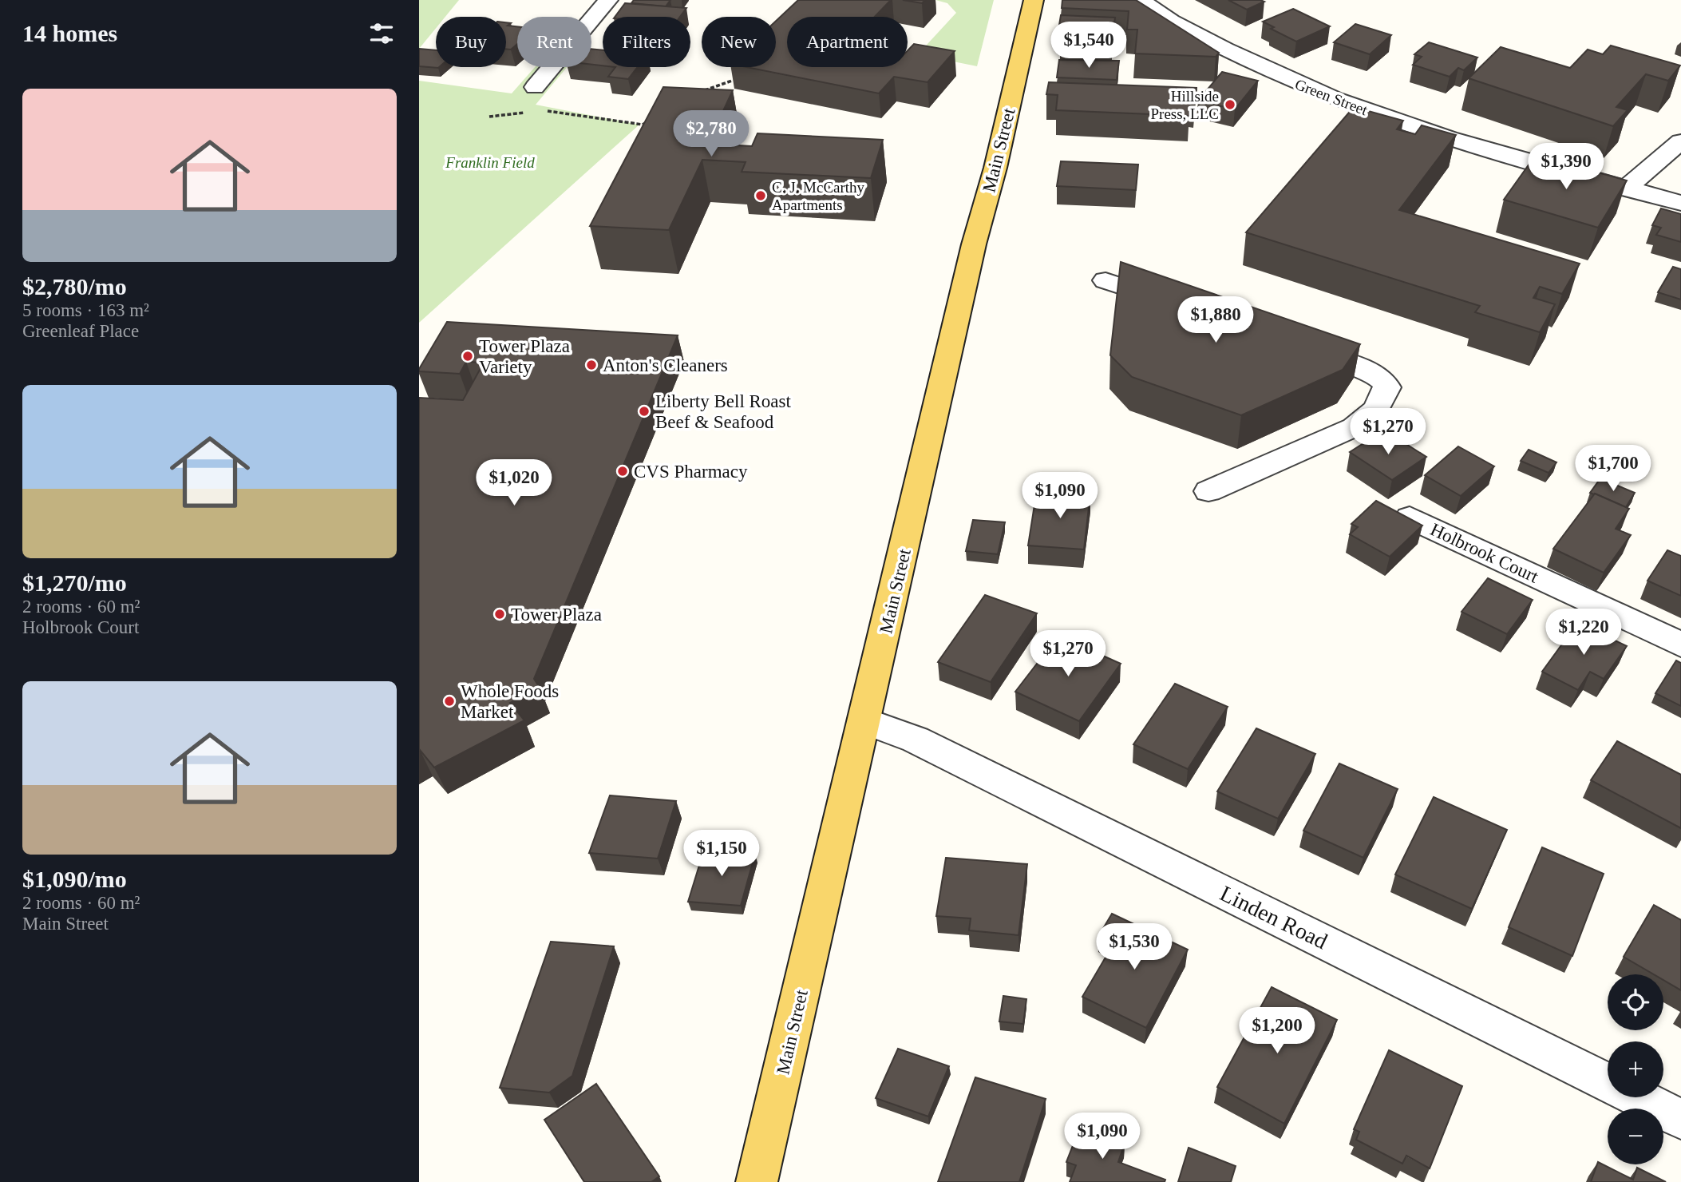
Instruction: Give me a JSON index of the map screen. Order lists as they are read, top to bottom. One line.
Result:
{"streets":{"main road":["Main Street"],"street":["Green Street","Holbrook Court","Linden Road"]},"crossings":[["Main Street","Linden Road"]],"parks":["Franklin Field"],"places":["Hillside Press, LLC","C. J. McCarthy Apartments","Tower Plaza Variety","Anton's Cleaners","Liberty Bell Roast Beef & Seafood","CVS Pharmacy","Tower Plaza","Whole Foods Market"],"page":{"heading":"14 homes","chip":["Buy","Rent","Filters","New","Apartment"],"price":["$1,540","$2,780","$1,390","$1,880","$1,270","$1,700","$1,020","$1,090","$1,220","$1,270","$1,150","$1,530","$1,200","$1,090"],"list":[{"name":"$2,780/mo","note":"5 rooms · 163 m² · Greenleaf Place"},{"name":"$1,270/mo","note":"2 rooms · 60 m² · Holbrook Court"},{"name":"$1,090/mo","note":"2 rooms · 60 m² · Main Street"}],"map_buttons":["+","−"]}}
